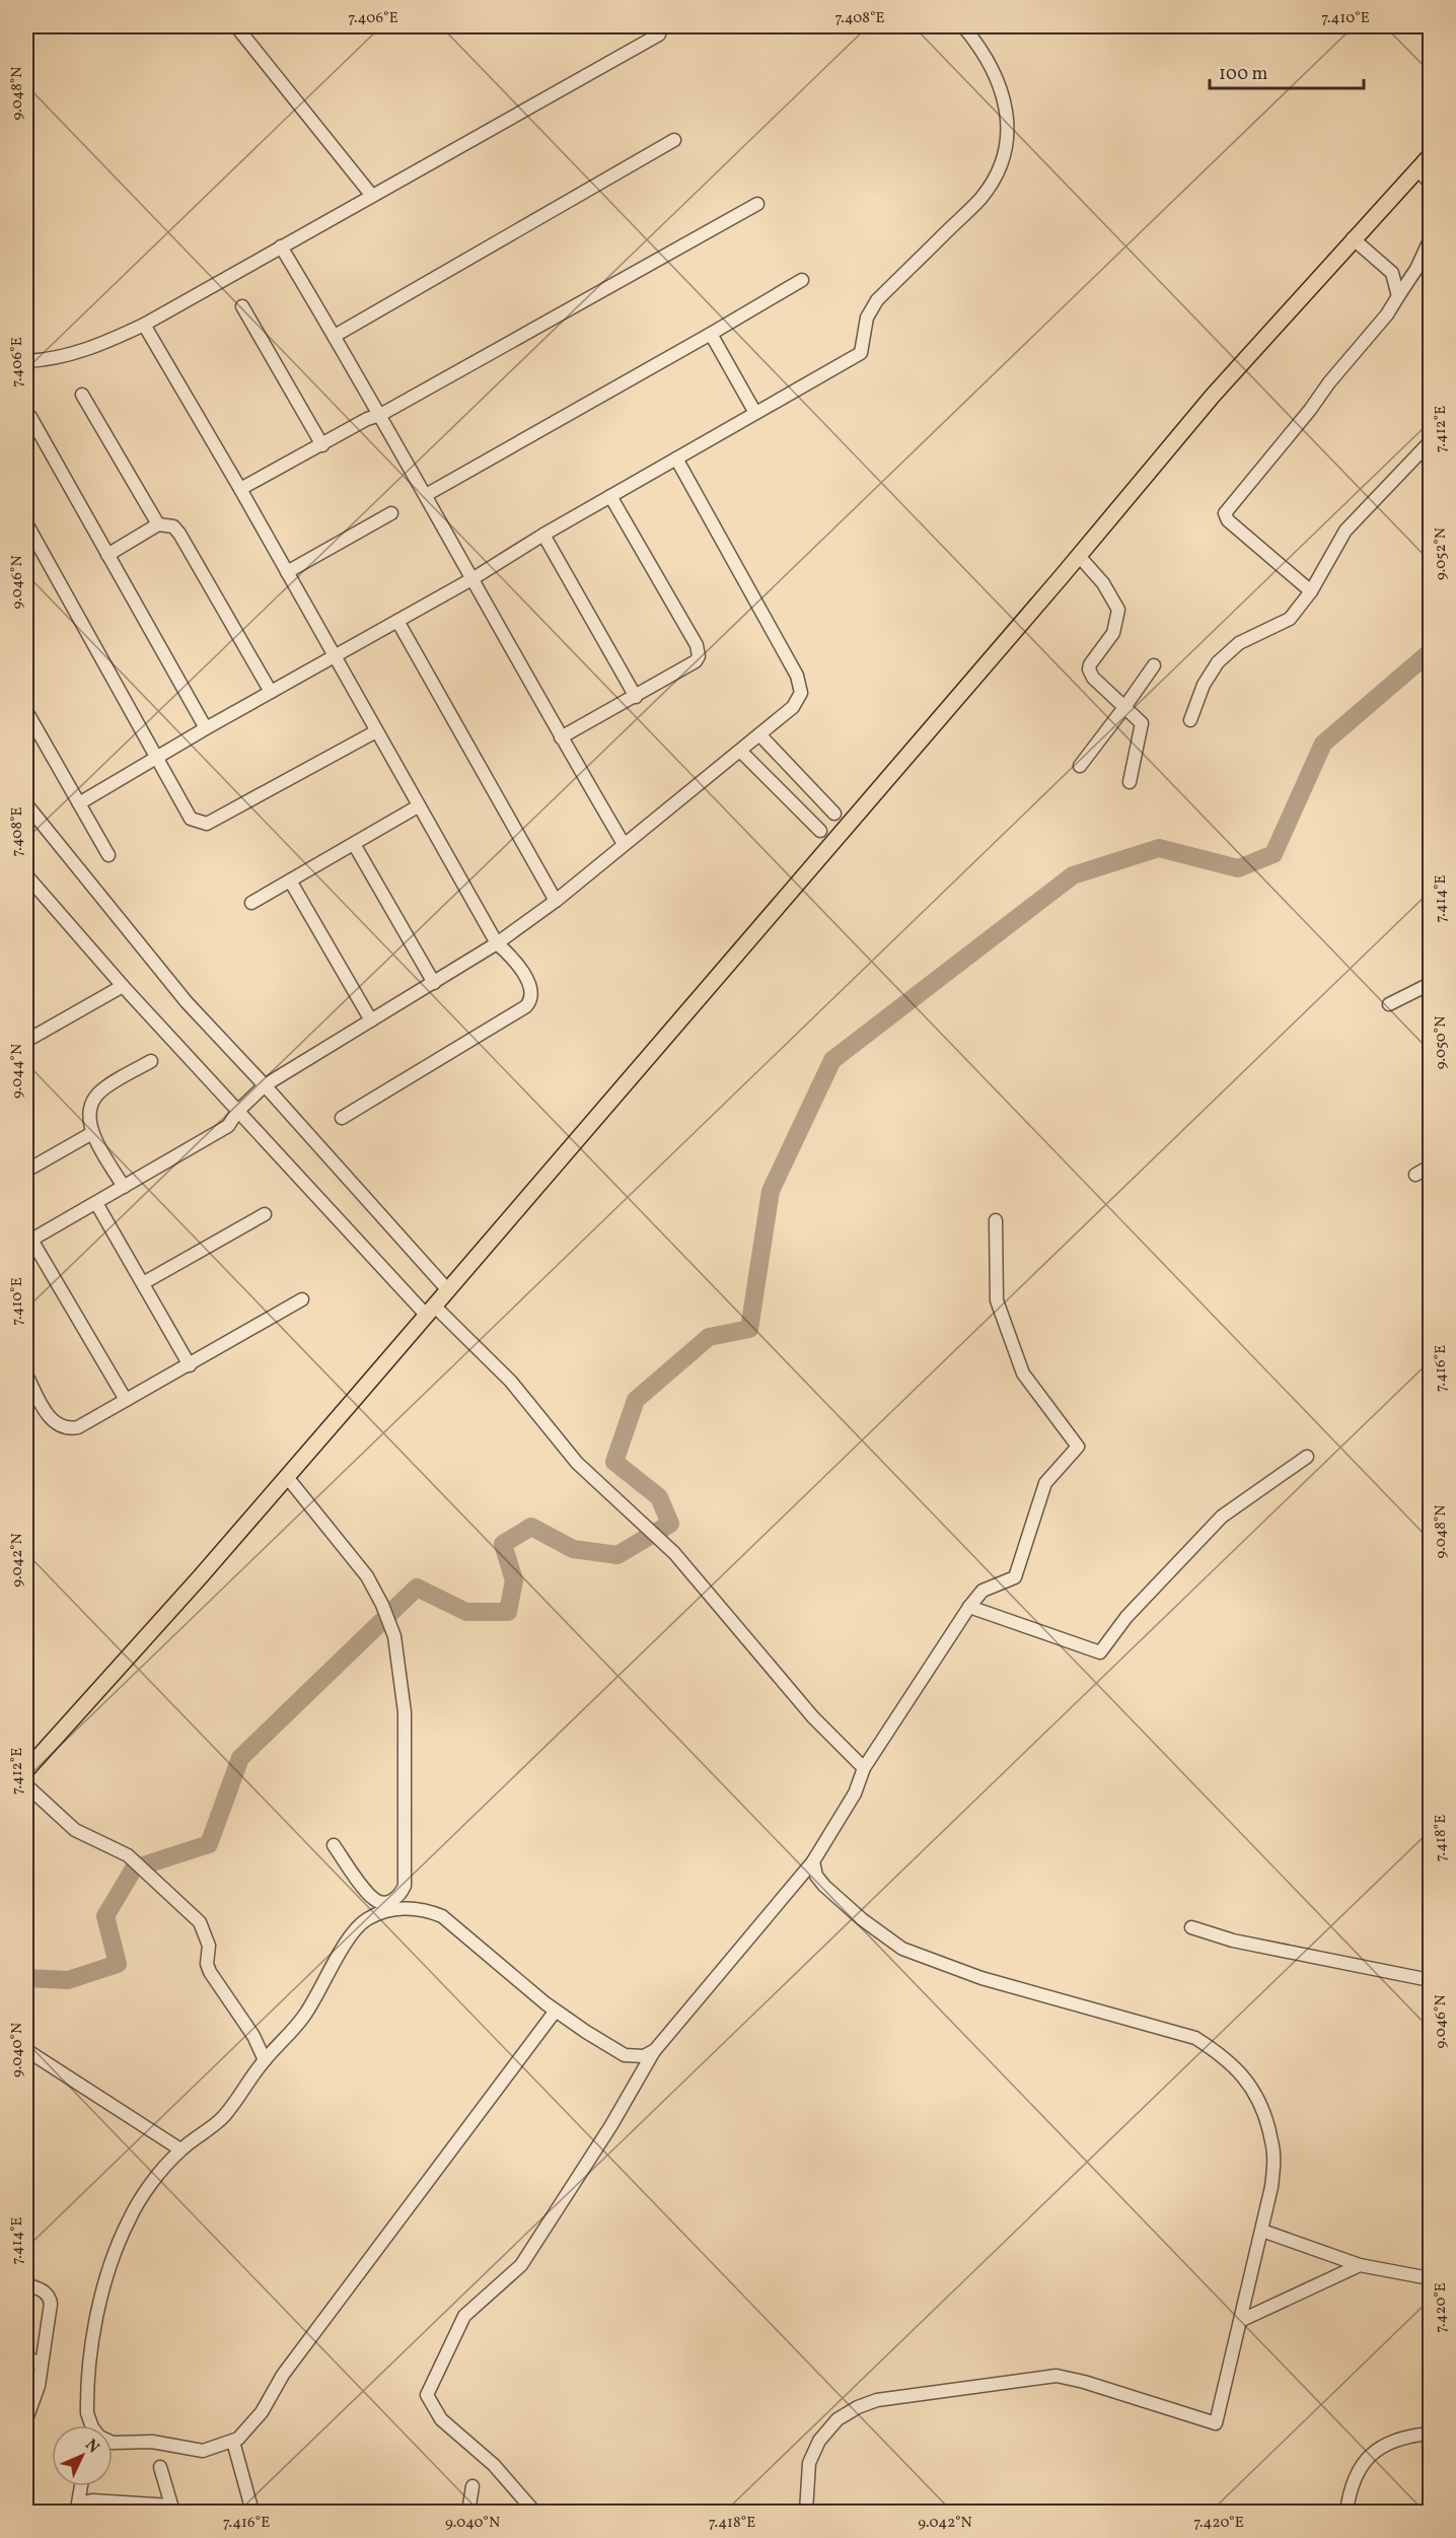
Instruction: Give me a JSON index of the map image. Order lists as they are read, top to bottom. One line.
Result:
{"scale_bar":"100 m","north":"top right","coordinates":["7.406°E","7.408°E","7.410°E","9.048°N","7.412°E","9.052°N","9.046°N","7.414°E","9.050°N","9.044°N","7.416°E","9.042°N","7.418°E","9.040°N","7.420°E"]}
